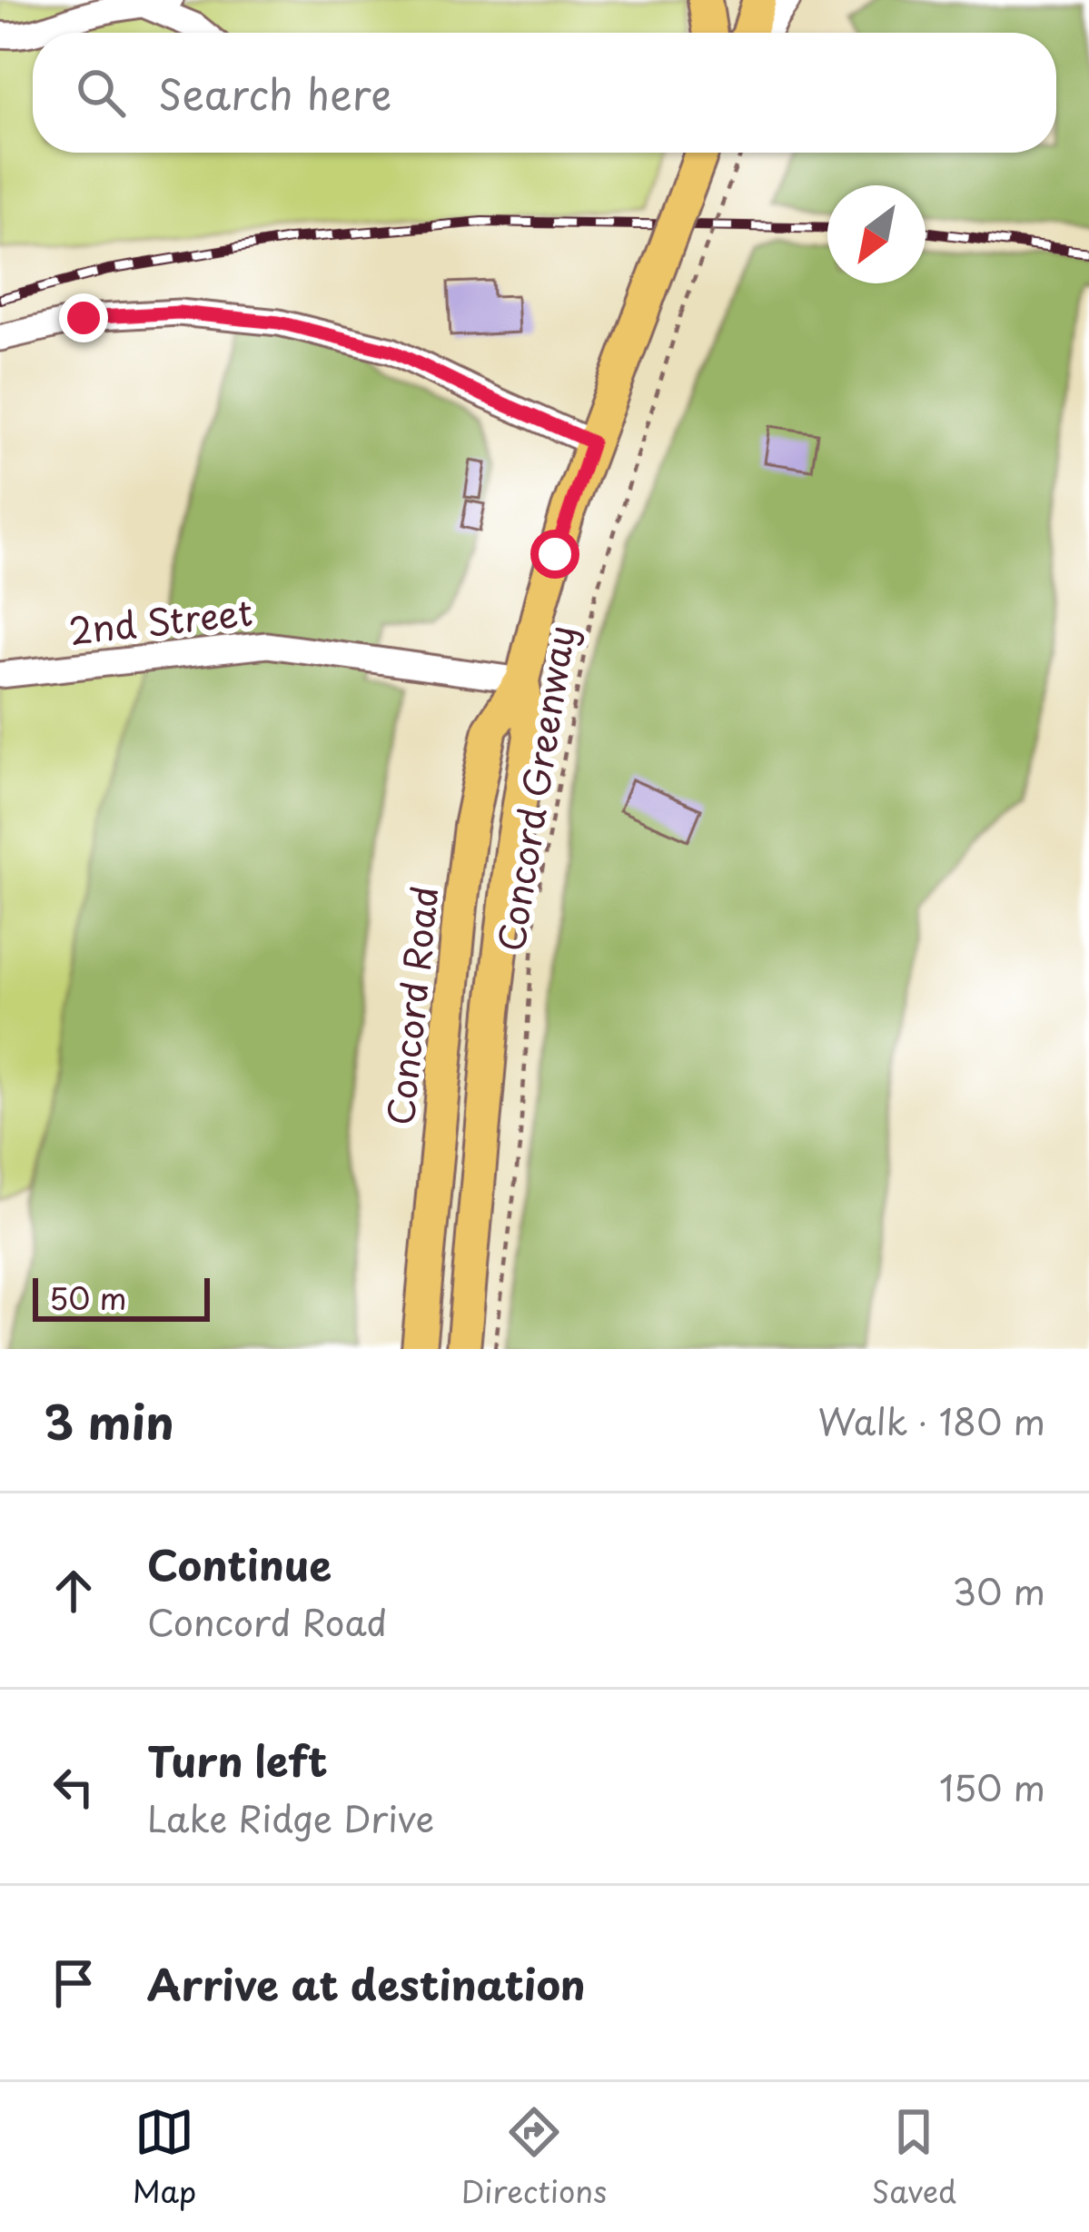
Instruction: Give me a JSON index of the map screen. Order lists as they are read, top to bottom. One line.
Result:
{"streets":{"main road":["Concord Road"],"street":["2nd Street"],"path":["Concord Greenway"]},"crossings":[["2nd Street","Concord Road"]],"scale_bar":"50 m","north":"bottom left","page":{"search":"Search here","scale":"50 m","heading":["3 min","Walk · 180 m"],"list":[["Continue","Concord Road","30 m"],["Turn left","Lake Ridge Drive","150 m"],"Arrive at destination"],"nav":["Map","Directions","Saved"]}}
